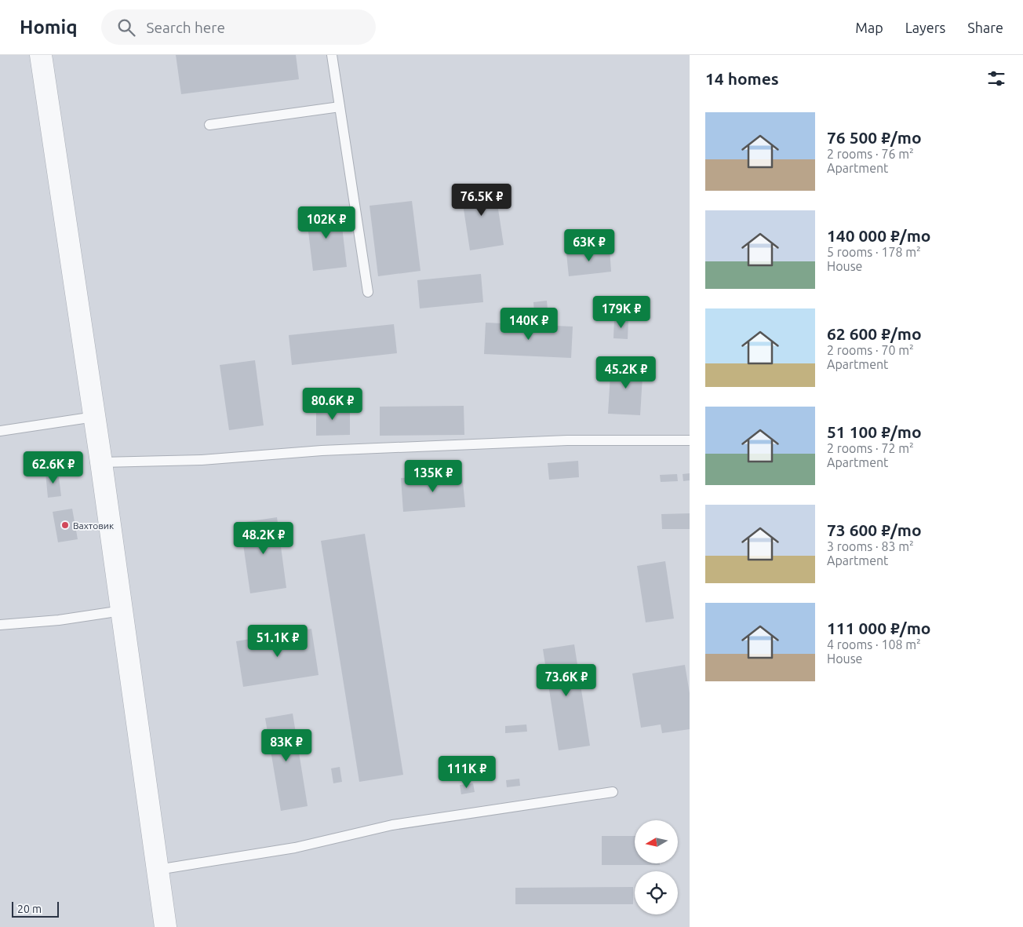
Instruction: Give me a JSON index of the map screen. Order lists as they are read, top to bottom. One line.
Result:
{"places":["Вахтовик"],"scale_bar":"20 m","north":"left","page":{"header":"Homiq","search":"Search here","nav":["Map","Layers","Share"],"heading":"14 homes","list":[{"name":"76 500 ₽/mo","note":"2 rooms · 76 m² · Apartment"},{"name":"140 000 ₽/mo","note":"5 rooms · 178 m² · House"},{"name":"62 600 ₽/mo","note":"2 rooms · 70 m² · Apartment"},{"name":"51 100 ₽/mo","note":"2 rooms · 72 m² · Apartment"},{"name":"73 600 ₽/mo","note":"3 rooms · 83 m² · Apartment"},{"name":"111 000 ₽/mo","note":"4 rooms · 108 m² · House"}],"price":["76.5K ₽","102K ₽","63K ₽","179K ₽","140K ₽","45.2K ₽","80.6K ₽","62.6K ₽","135K ₽","48.2K ₽","51.1K ₽","73.6K ₽","83K ₽","111K ₽"],"scale":"20 m"}}
